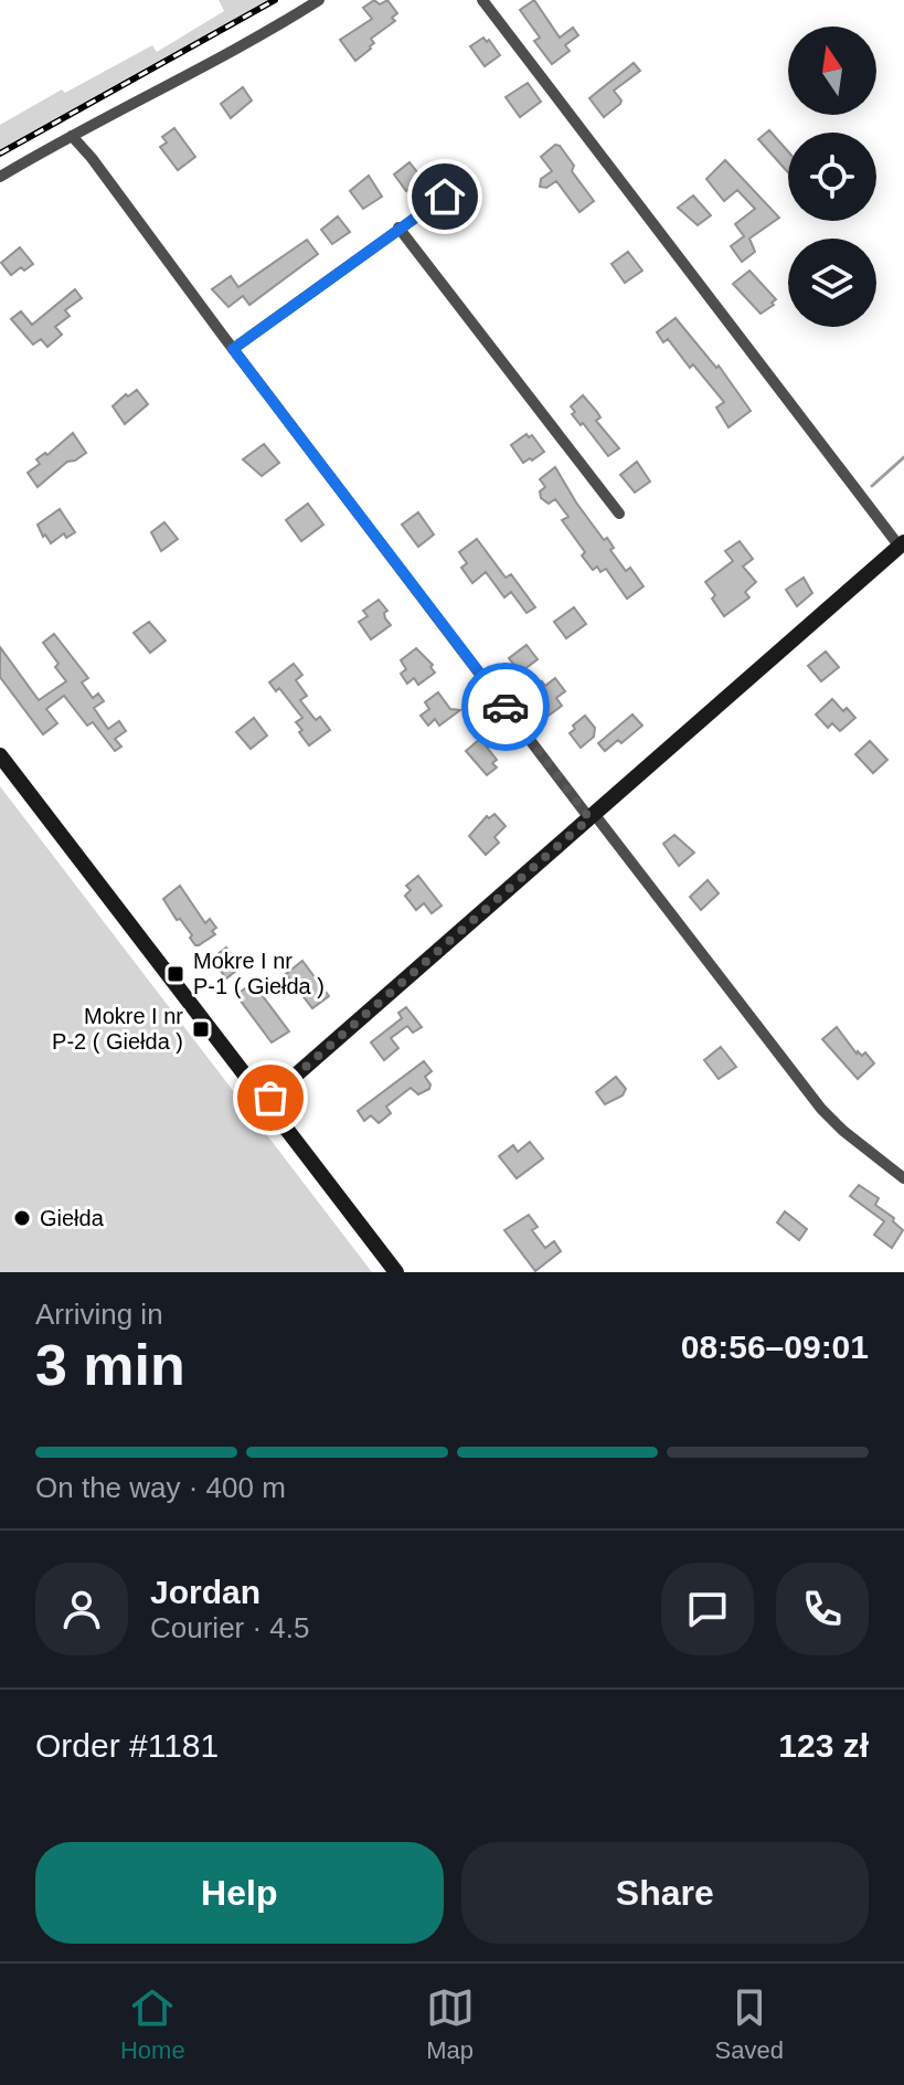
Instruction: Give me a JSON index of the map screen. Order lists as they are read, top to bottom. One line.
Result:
{"places":{"transit":["Mokre I nr P-1 ( Giełda )","Mokre I nr P-2 ( Giełda )"],"other":["Giełda"]},"north":"top","page":{"heading":["3 min","Arriving in","08:56–09:01"],"panel":["Jordan","Courier · 4.5","Order #1181","123 zł"],"bar":"On the way · 400 m","buttons":["Help","Share"],"tabs":["Home","Map","Saved"]}}
